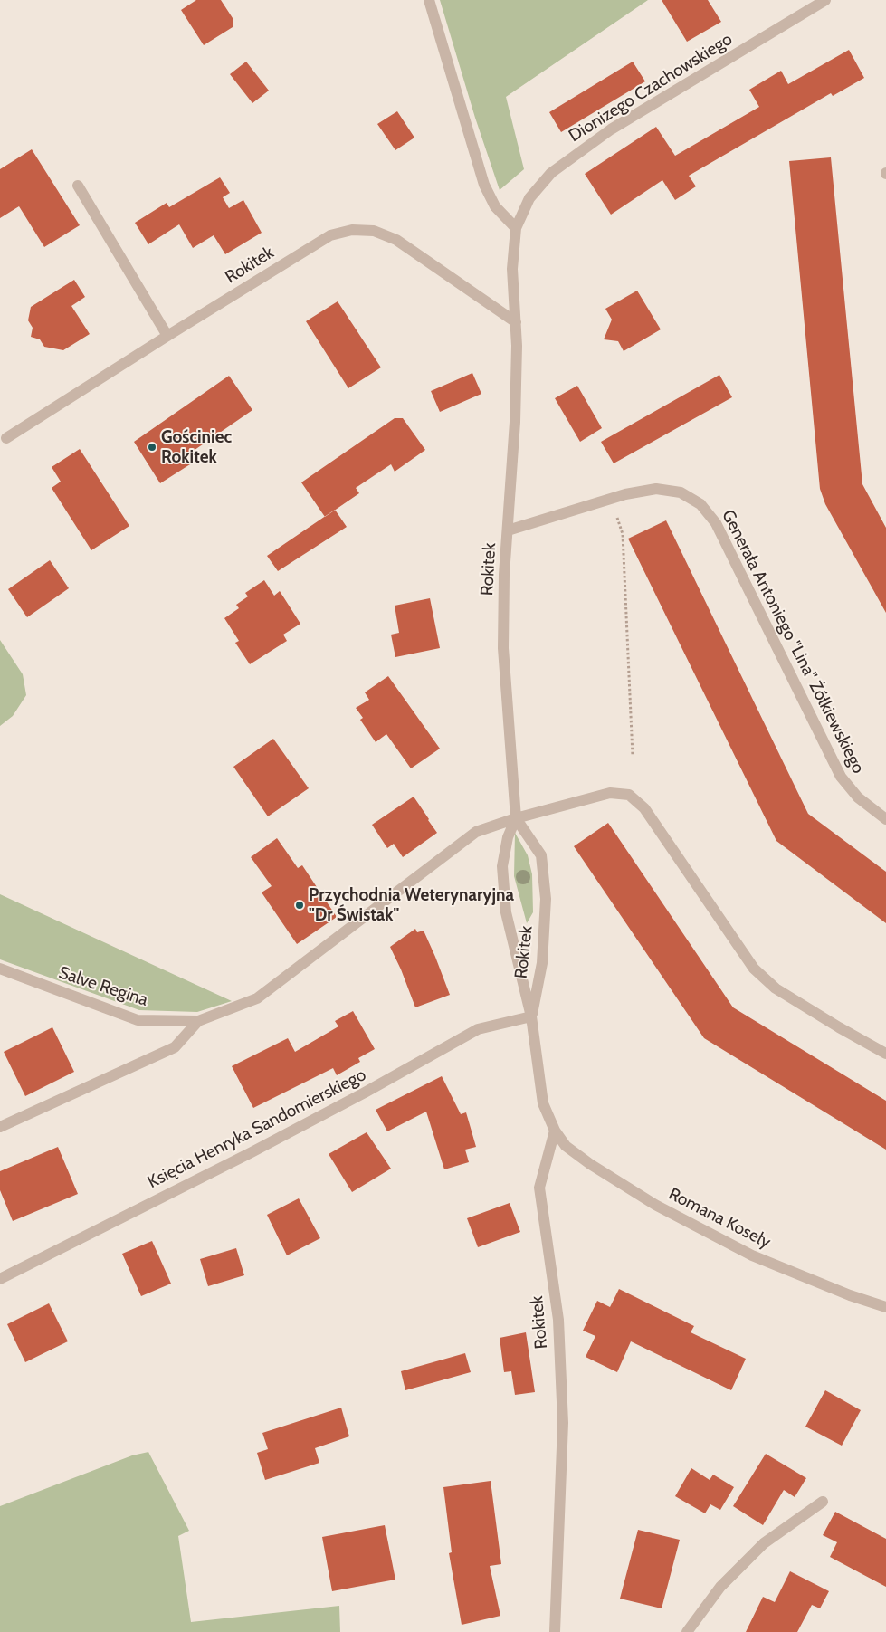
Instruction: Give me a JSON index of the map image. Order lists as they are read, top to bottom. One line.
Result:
{"streets":{"street":["Dionizego Czachowskiego","Rokitek","Generała Antoniego \"Lina\" Żółkiewskiego","Salve Regina","Księcia Henryka Sandomierskiego","Romana Koseły"]},"crossings":[["Dionizego Czachowskiego","Rokitek"],["Rokitek","Generała Antoniego \"Lina\" Żółkiewskiego"],["Rokitek","Salve Regina"],["Rokitek","Księcia Henryka Sandomierskiego"],["Rokitek","Romana Koseły"]],"places":["Gościniec Rokitek","Przychodnia Weterynaryjna \"Dr Świstak\""]}
